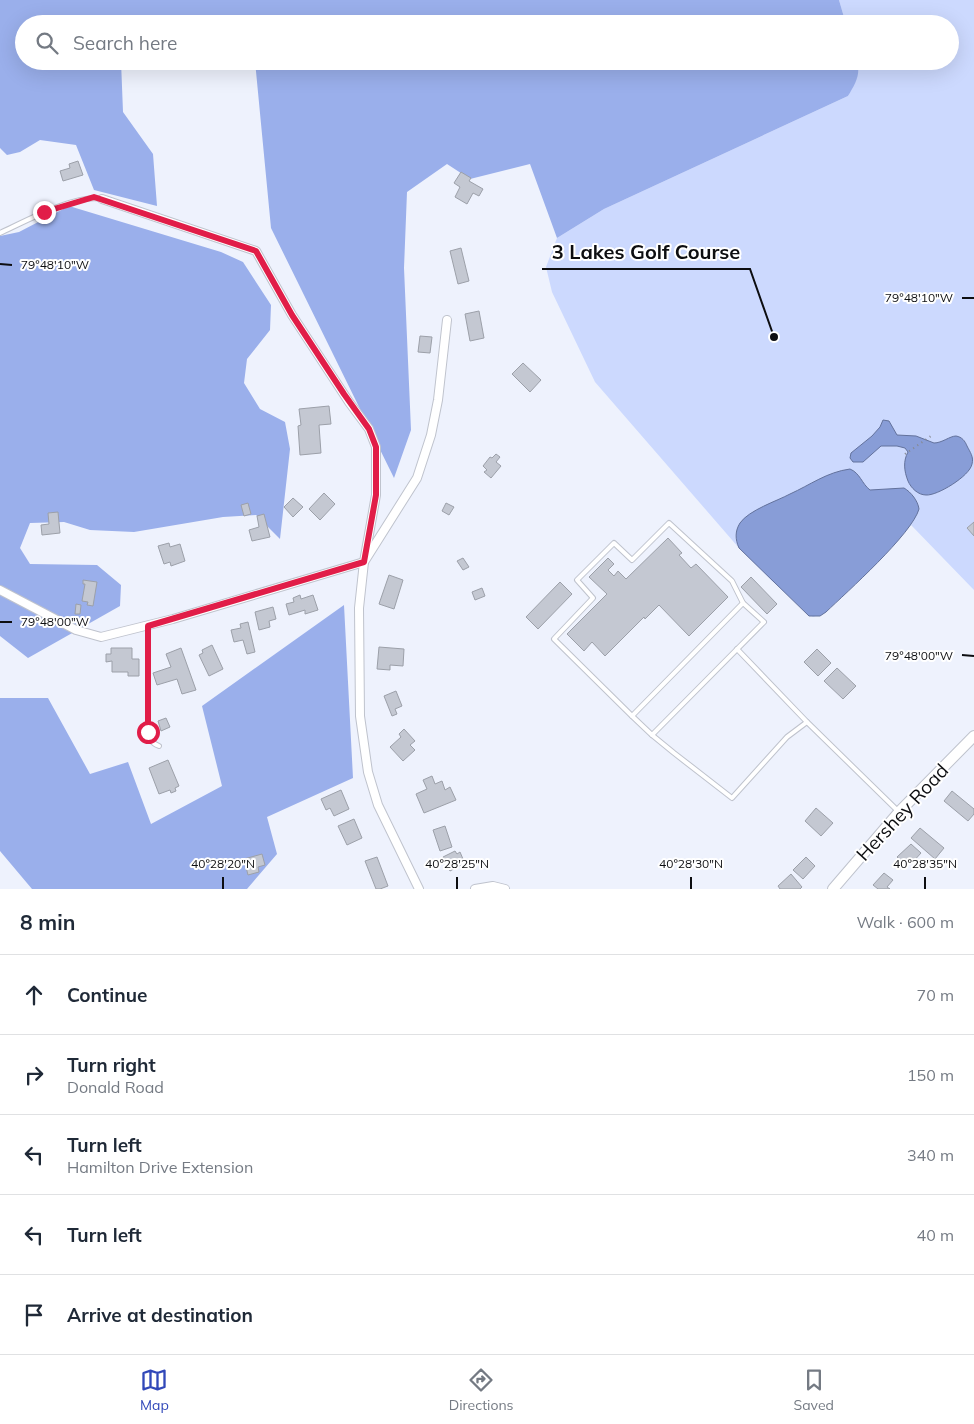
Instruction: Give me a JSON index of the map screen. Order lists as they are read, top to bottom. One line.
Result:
{"streets":{"street":["Hershey Road"]},"places":["3 Lakes Golf Course"],"page":{"search":"Search here","heading":["8 min","Walk · 600 m"],"list":[["Continue","70 m"],["Turn right","Donald Road","150 m"],["Turn left","Hamilton Drive Extension","340 m"],["Turn left","40 m"],"Arrive at destination"],"nav":["Map","Directions","Saved"]},"coordinates":["79°48'10\"W","79°48'00\"W","40°28'20\"N","40°28'25\"N","40°28'30\"N","40°28'35\"N"]}
